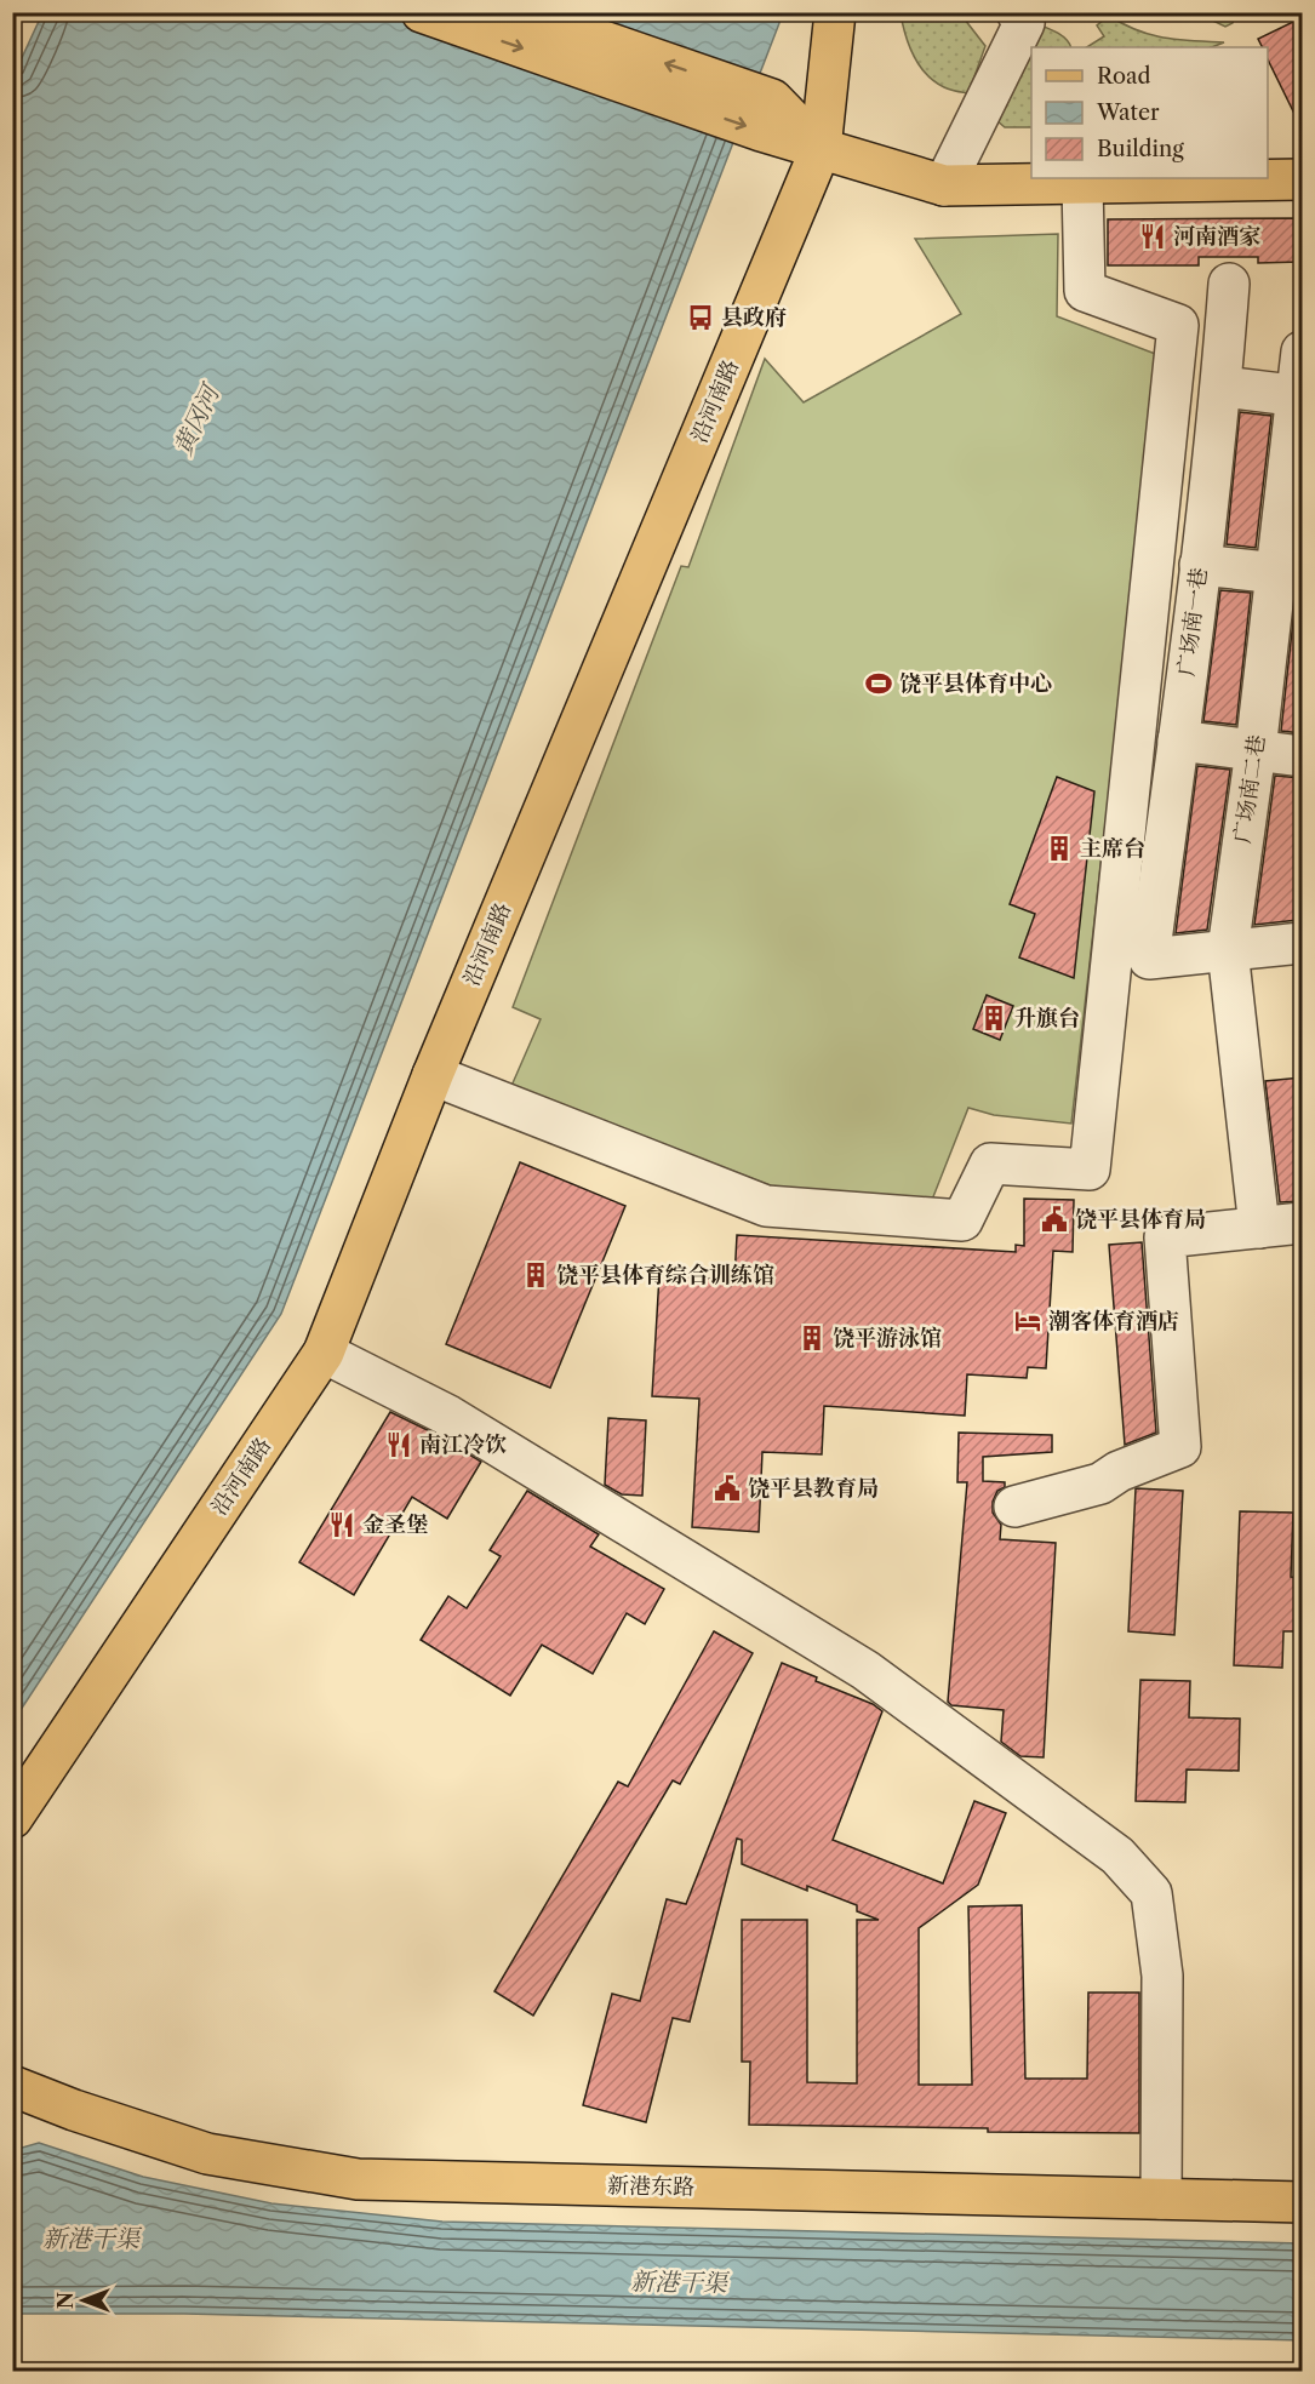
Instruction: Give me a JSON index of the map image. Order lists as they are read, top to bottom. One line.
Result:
{"streets":{"main road":["沿河南路","新港东路"],"street":["广场南一巷","广场南二巷"]},"crossings":[["广场南一巷","广场南二巷"]],"water":["黄冈河","新港干渠"],"places":{"restaurant":["河南酒家","南江冷饮","金圣堡"],"bus stop":["县政府"],"sports":["饶平县体育中心"],"building":["主席台","升旗台","饶平县体育综合训练馆","饶平游泳馆"],"public building":["饶平县体育局","饶平县教育局"],"hotel":["潮客体育酒店"]},"legend":["Road","Water","Building"],"north":"left"}
